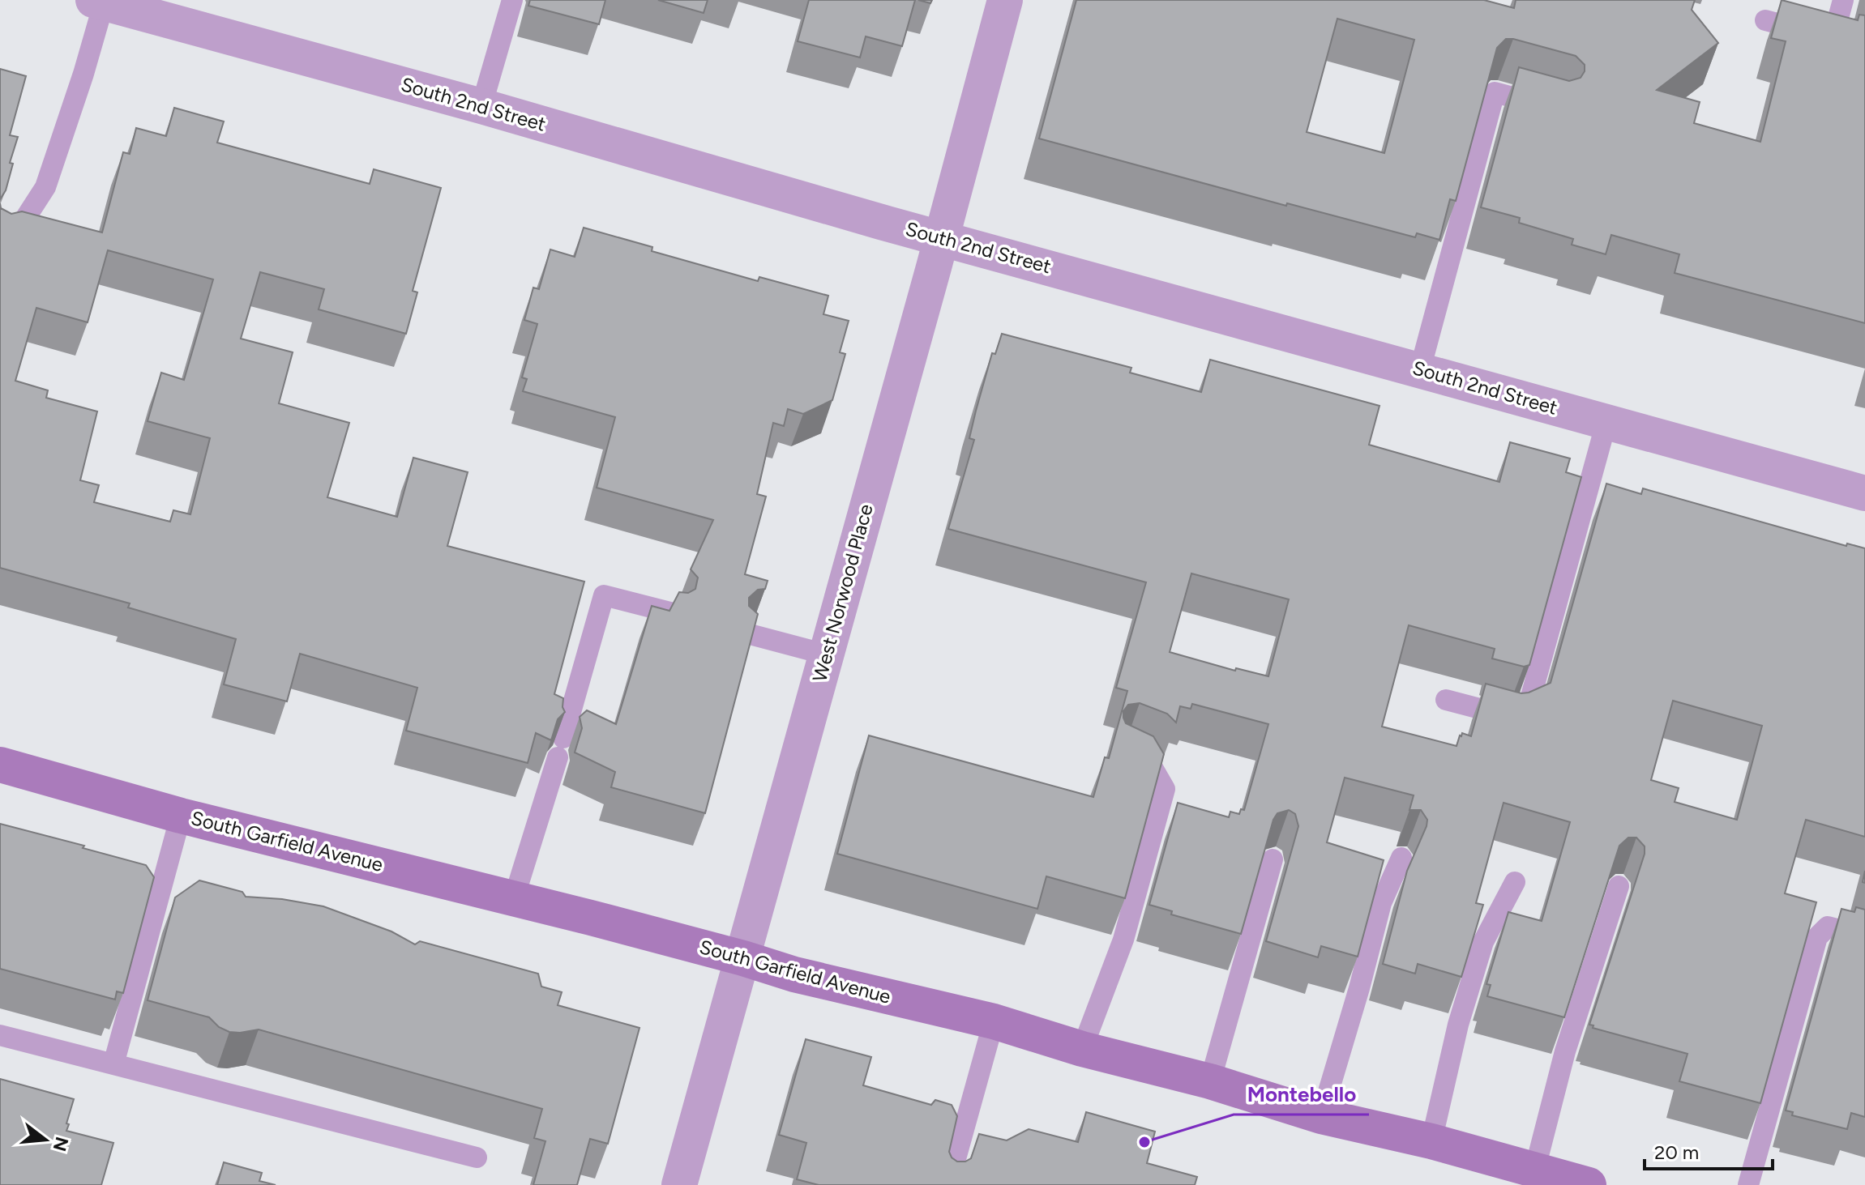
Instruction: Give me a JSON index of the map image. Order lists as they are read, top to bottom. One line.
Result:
{"streets":{"main road":["South Garfield Avenue"],"street":["South 2nd Street","West Norwood Place"]},"crossings":[["South 2nd Street","West Norwood Place"],["West Norwood Place","South Garfield Avenue"]],"places":["Montebello"],"scale_bar":"20 m","north":"right"}
